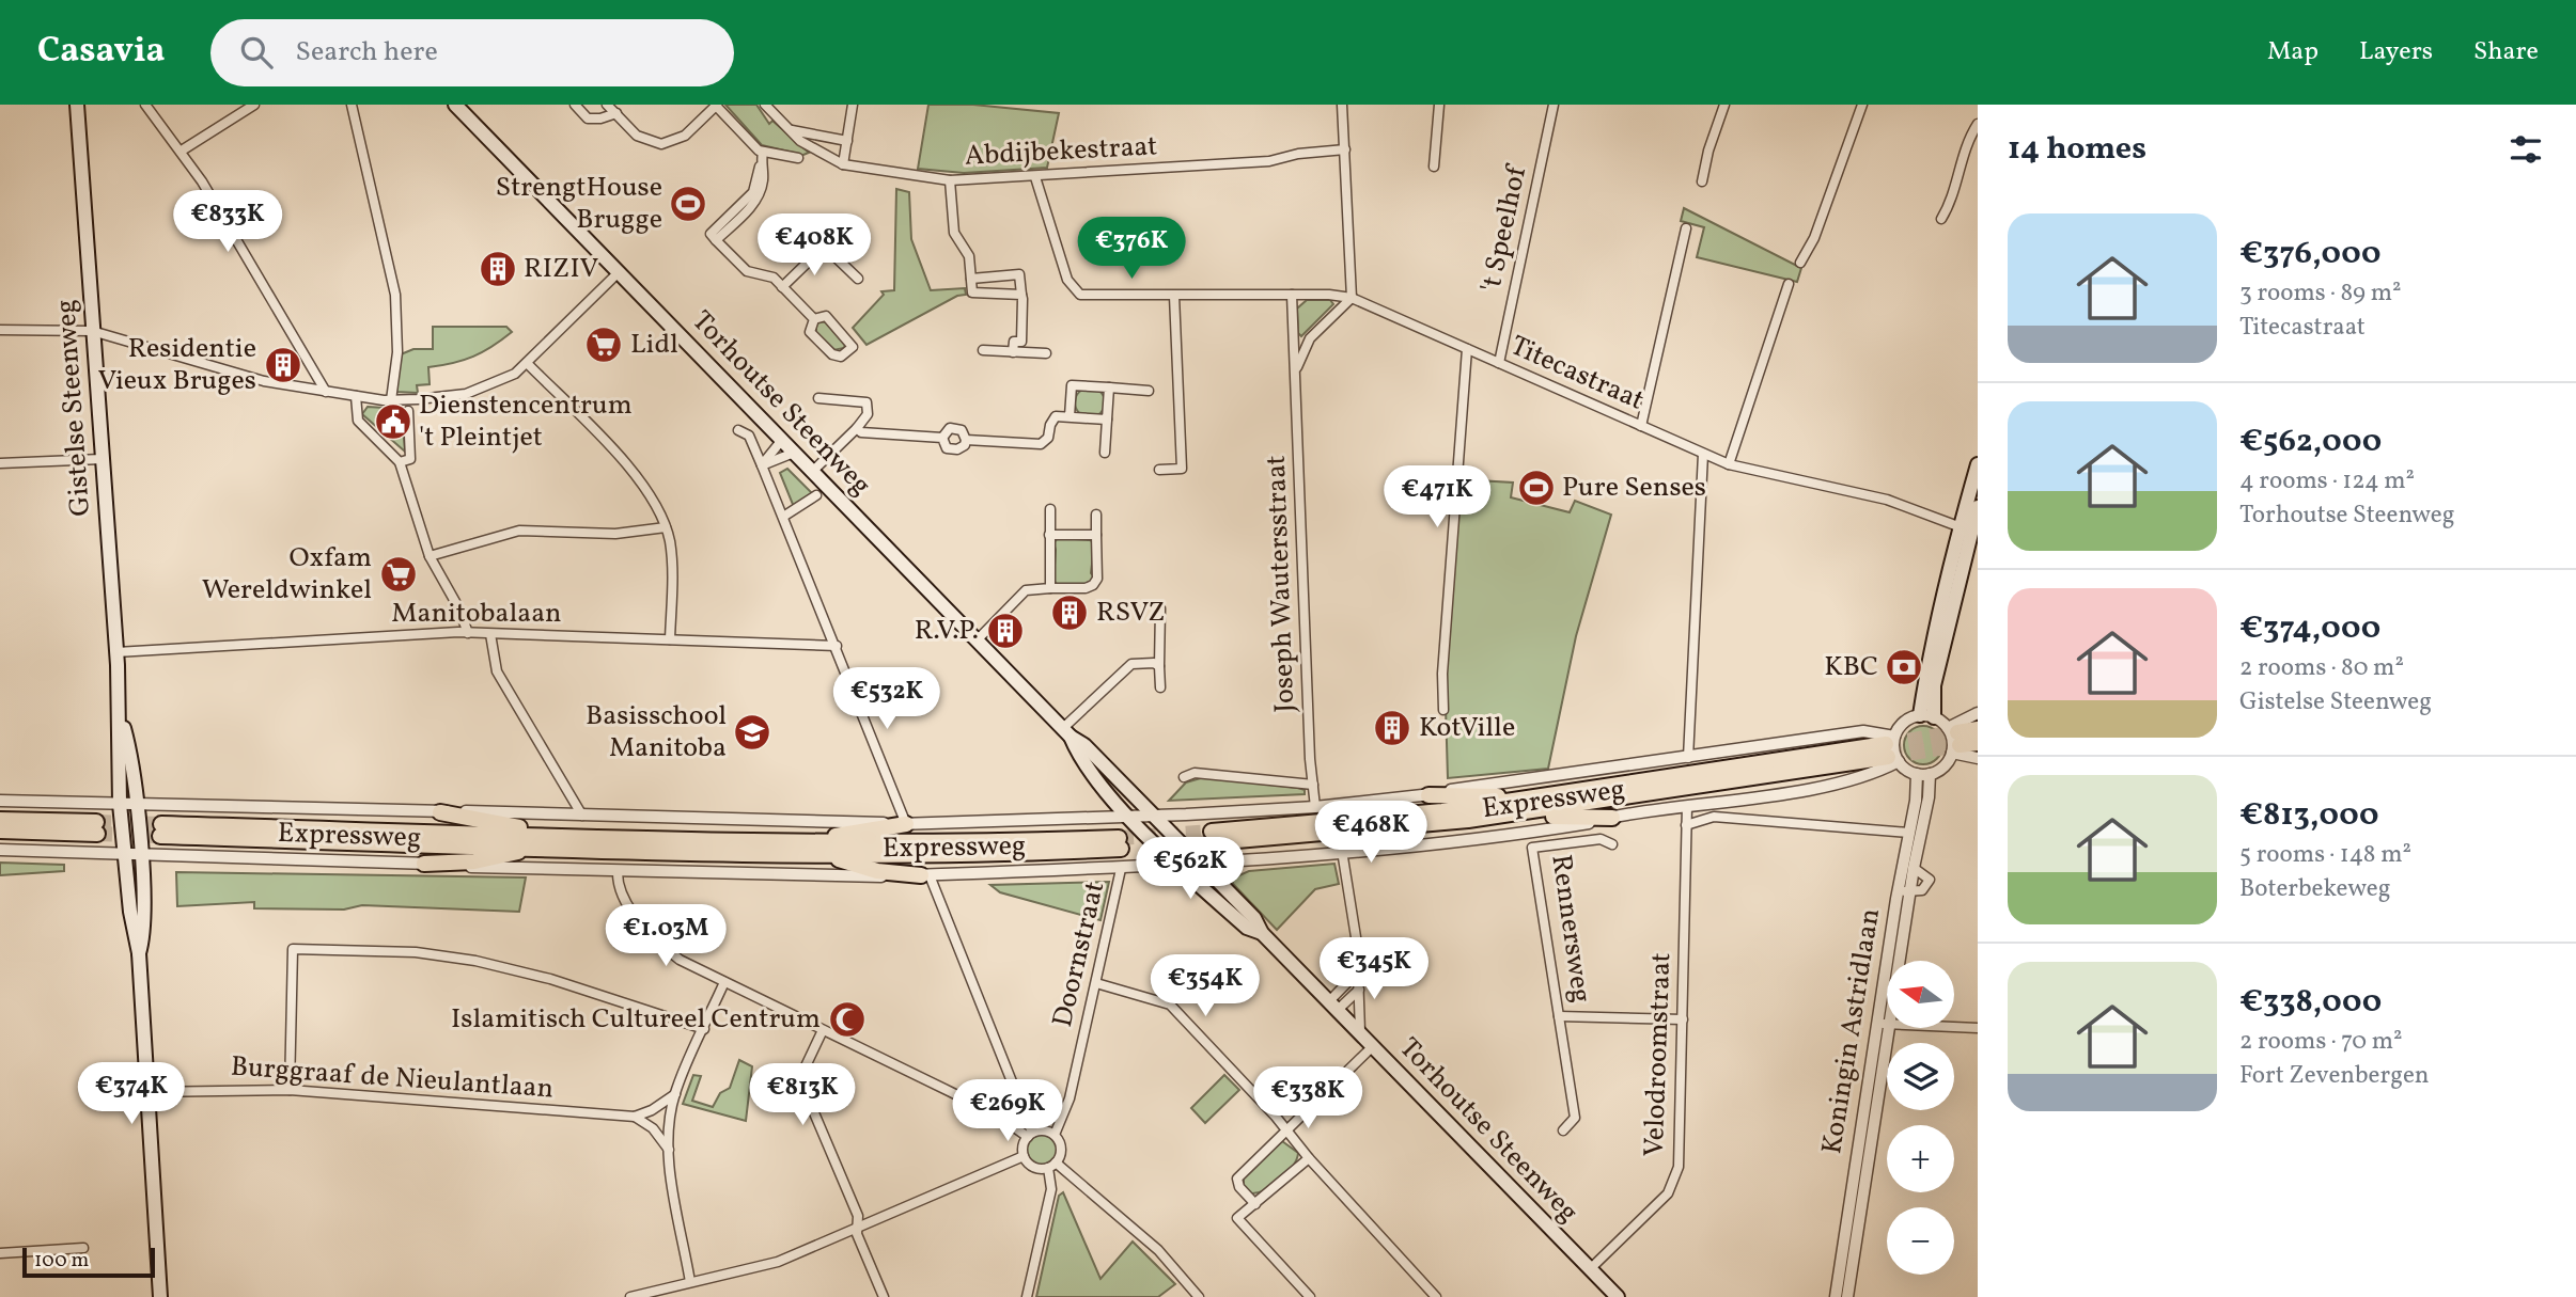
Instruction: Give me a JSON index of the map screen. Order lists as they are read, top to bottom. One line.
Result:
{"streets":{"highway":["Expressweg"],"main road":["Torhoutse Steenweg","Gistelse Steenweg"],"street":["Abdijbekestraat","'t Speelhof","Titecastraat","Joseph Wautersstraat","Manitobalaan","Rennersweg","Doornstraat","Koningin Astridlaan","Velodroomstraat","Burggraaf de Nieulantlaan"]},"crossings":[["Abdijbekestraat","Titecastraat"],["'t Speelhof","Titecastraat"],["Titecastraat","Joseph Wautersstraat"],["Torhoutse Steenweg","Expressweg"],["Torhoutse Steenweg","Velodroomstraat"],["Gistelse Steenweg","Manitobalaan"],["Gistelse Steenweg","Expressweg"],["Gistelse Steenweg","Burggraaf de Nieulantlaan"],["Joseph Wautersstraat","Expressweg"],["Expressweg","Doornstraat"],["Expressweg","Koningin Astridlaan"],["Expressweg","Velodroomstraat"],["Rennersweg","Velodroomstraat"]],"places":{"sports":["StrengtHouse Brugge","Pure Senses"],"building":["RIZIV","Residentie Vieux Bruges","RSVZ","R.V.P.","KotVille"],"supermarket":["Lidl","Oxfam Wereldwinkel"],"public building":["Dienstencentrum 't Pleintjet"],"bank":["KBC"],"school or university":["Basisschool Manitoba"],"mosque":["Islamitisch Cultureel Centrum"]},"scale_bar":"100 m","north":"left","page":{"header":"Casavia","search":"Search here","nav":["Map","Layers","Share"],"heading":"14 homes","price":["€833K","€408K","€376K","€471K","€532K","€468K","€562K","€1.03M","€345K","€354K","€374K","€813K","€338K","€269K"],"list":[{"name":"€376,000","note":"3 rooms · 89 m² · Titecastraat"},{"name":"€562,000","note":"4 rooms · 124 m² · Torhoutse Steenweg"},{"name":"€374,000","note":"2 rooms · 80 m² · Gistelse Steenweg"},{"name":"€813,000","note":"5 rooms · 148 m² · Boterbekeweg"},{"name":"€338,000","note":"2 rooms · 70 m² · Fort Zevenbergen"}],"map_buttons":["+","−"],"scale":"100 m"}}
